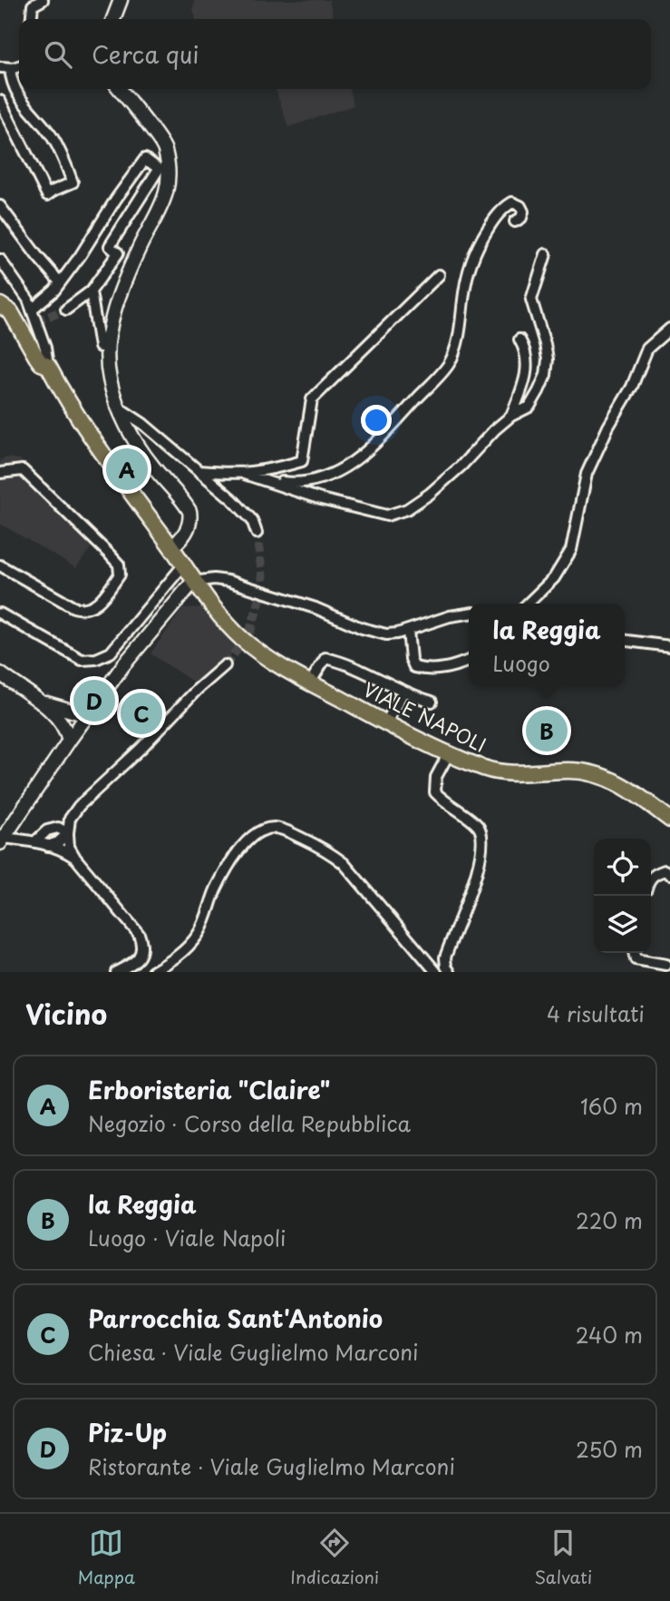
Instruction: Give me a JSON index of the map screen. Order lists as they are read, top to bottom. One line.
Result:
{"streets":{"main road":["VIALE NAPOLI"]},"page":{"search":"Cerca qui","pins":["A","D","C","B"],"popup":["la Reggia","Luogo"],"heading":["Vicino","4 risultati"],"list":[{"mark":"A","name":"Erboristeria \"Claire\"","note":"Negozio · Corso della Repubblica","value":"160 m"},{"mark":"B","name":"la Reggia","note":"Luogo · Viale Napoli","value":"220 m"},{"mark":"C","name":"Parrocchia Sant'Antonio","note":"Chiesa · Viale Guglielmo Marconi","value":"240 m"},{"mark":"D","name":"Piz-Up","note":"Ristorante · Viale Guglielmo Marconi","value":"250 m"}],"nav":["Mappa","Indicazioni","Salvati"]}}
